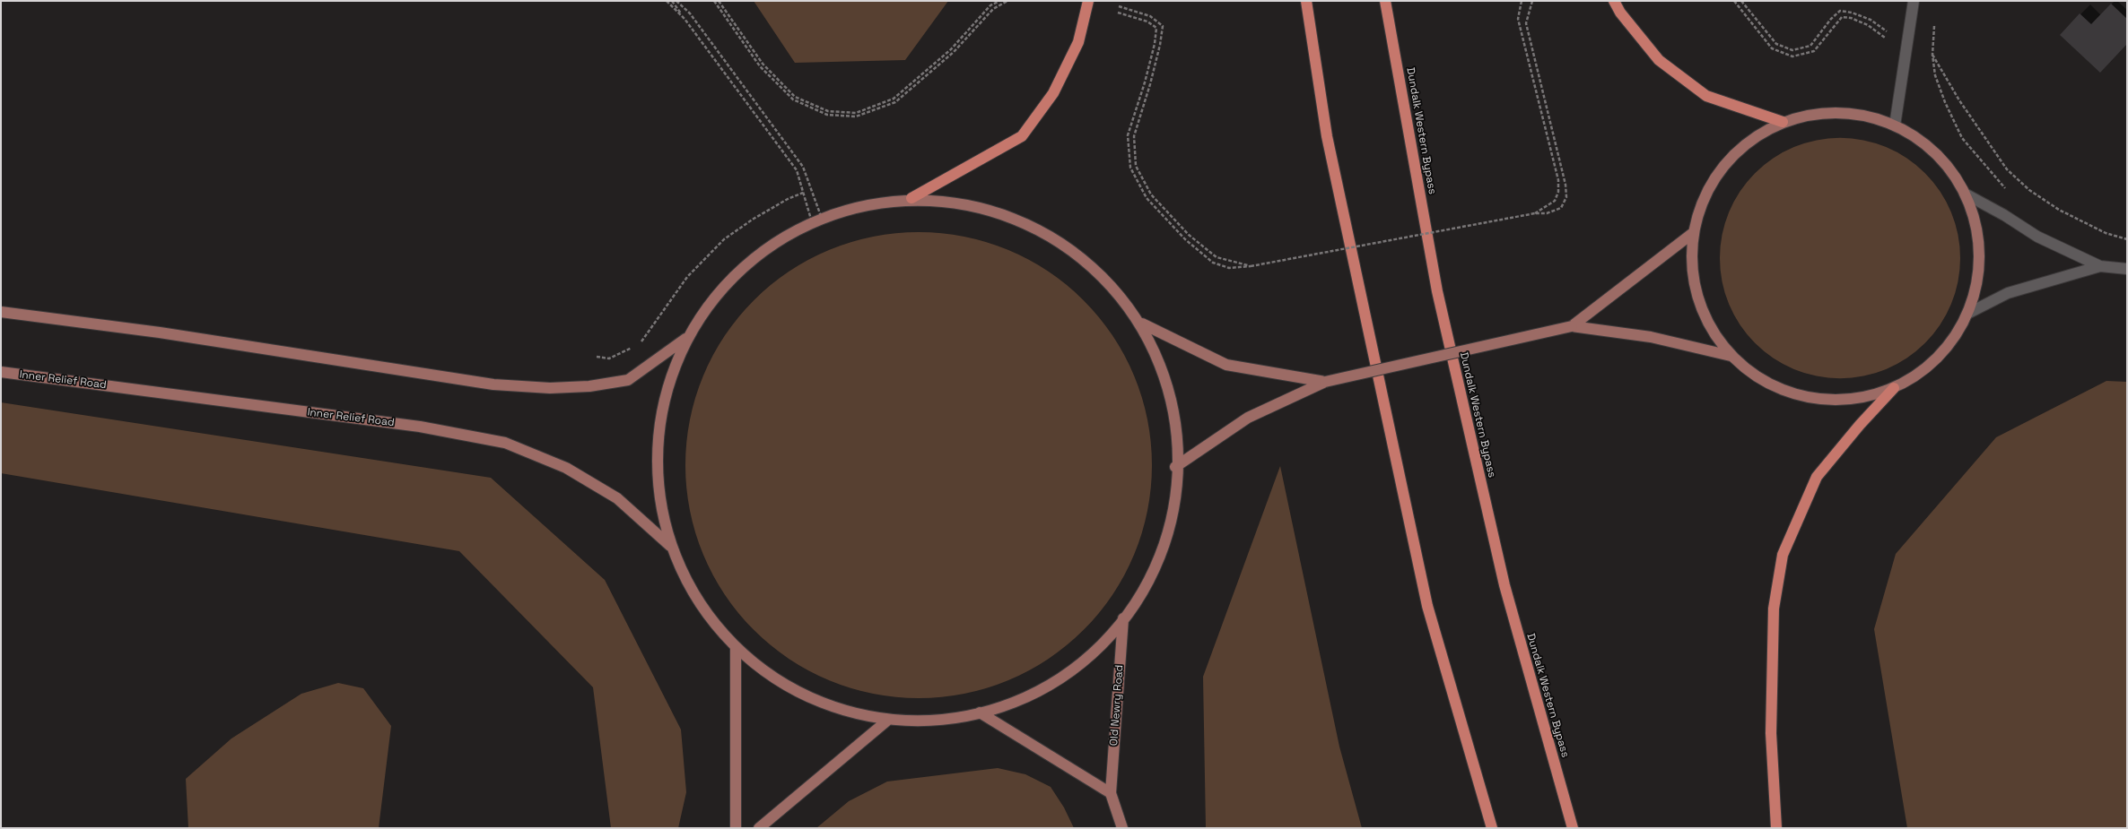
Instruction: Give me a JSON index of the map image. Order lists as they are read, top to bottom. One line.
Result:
{"streets":{"highway":["Dundalk Western Bypass"],"main road":["Inner Relief Road","Old Newry Road"]}}
